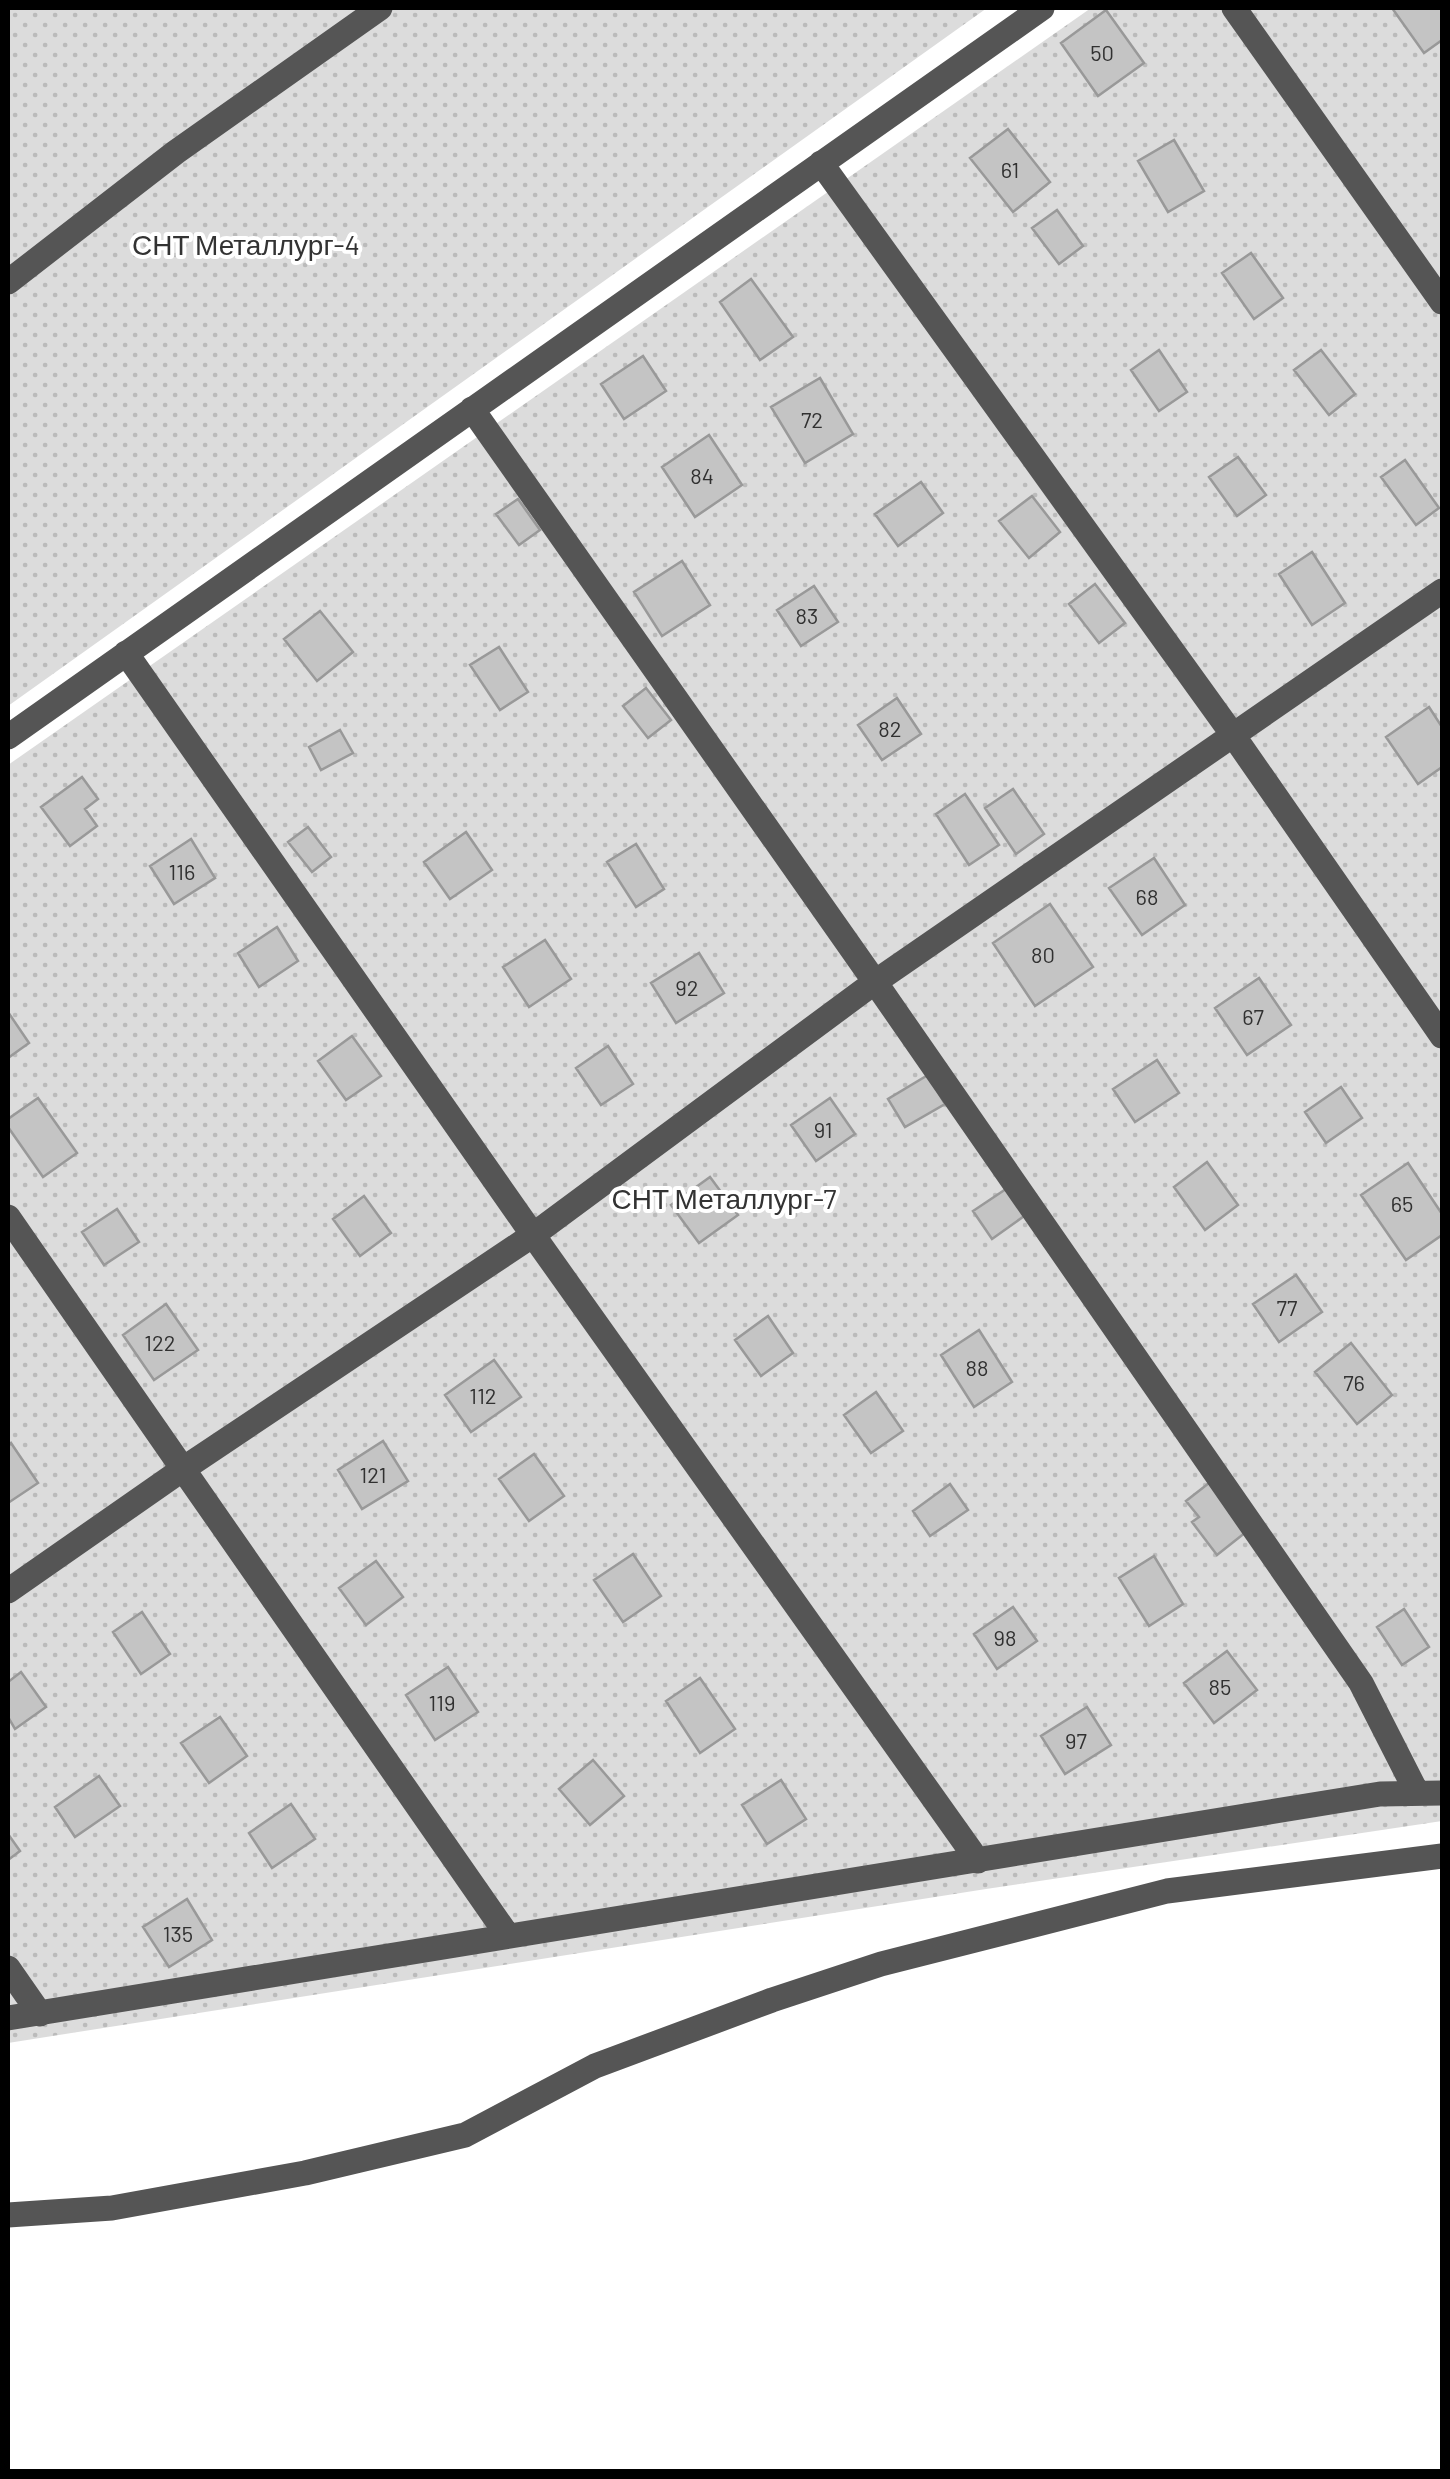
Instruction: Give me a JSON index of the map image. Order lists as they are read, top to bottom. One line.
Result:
{"parks":["СНТ Металлург-4","СНТ Металлург-7"],"house_numbers":["50","61","72","84","83","82","116","68","80","92","67","91","65","77","122","88","76","112","121","98","85","119","97","135"]}
